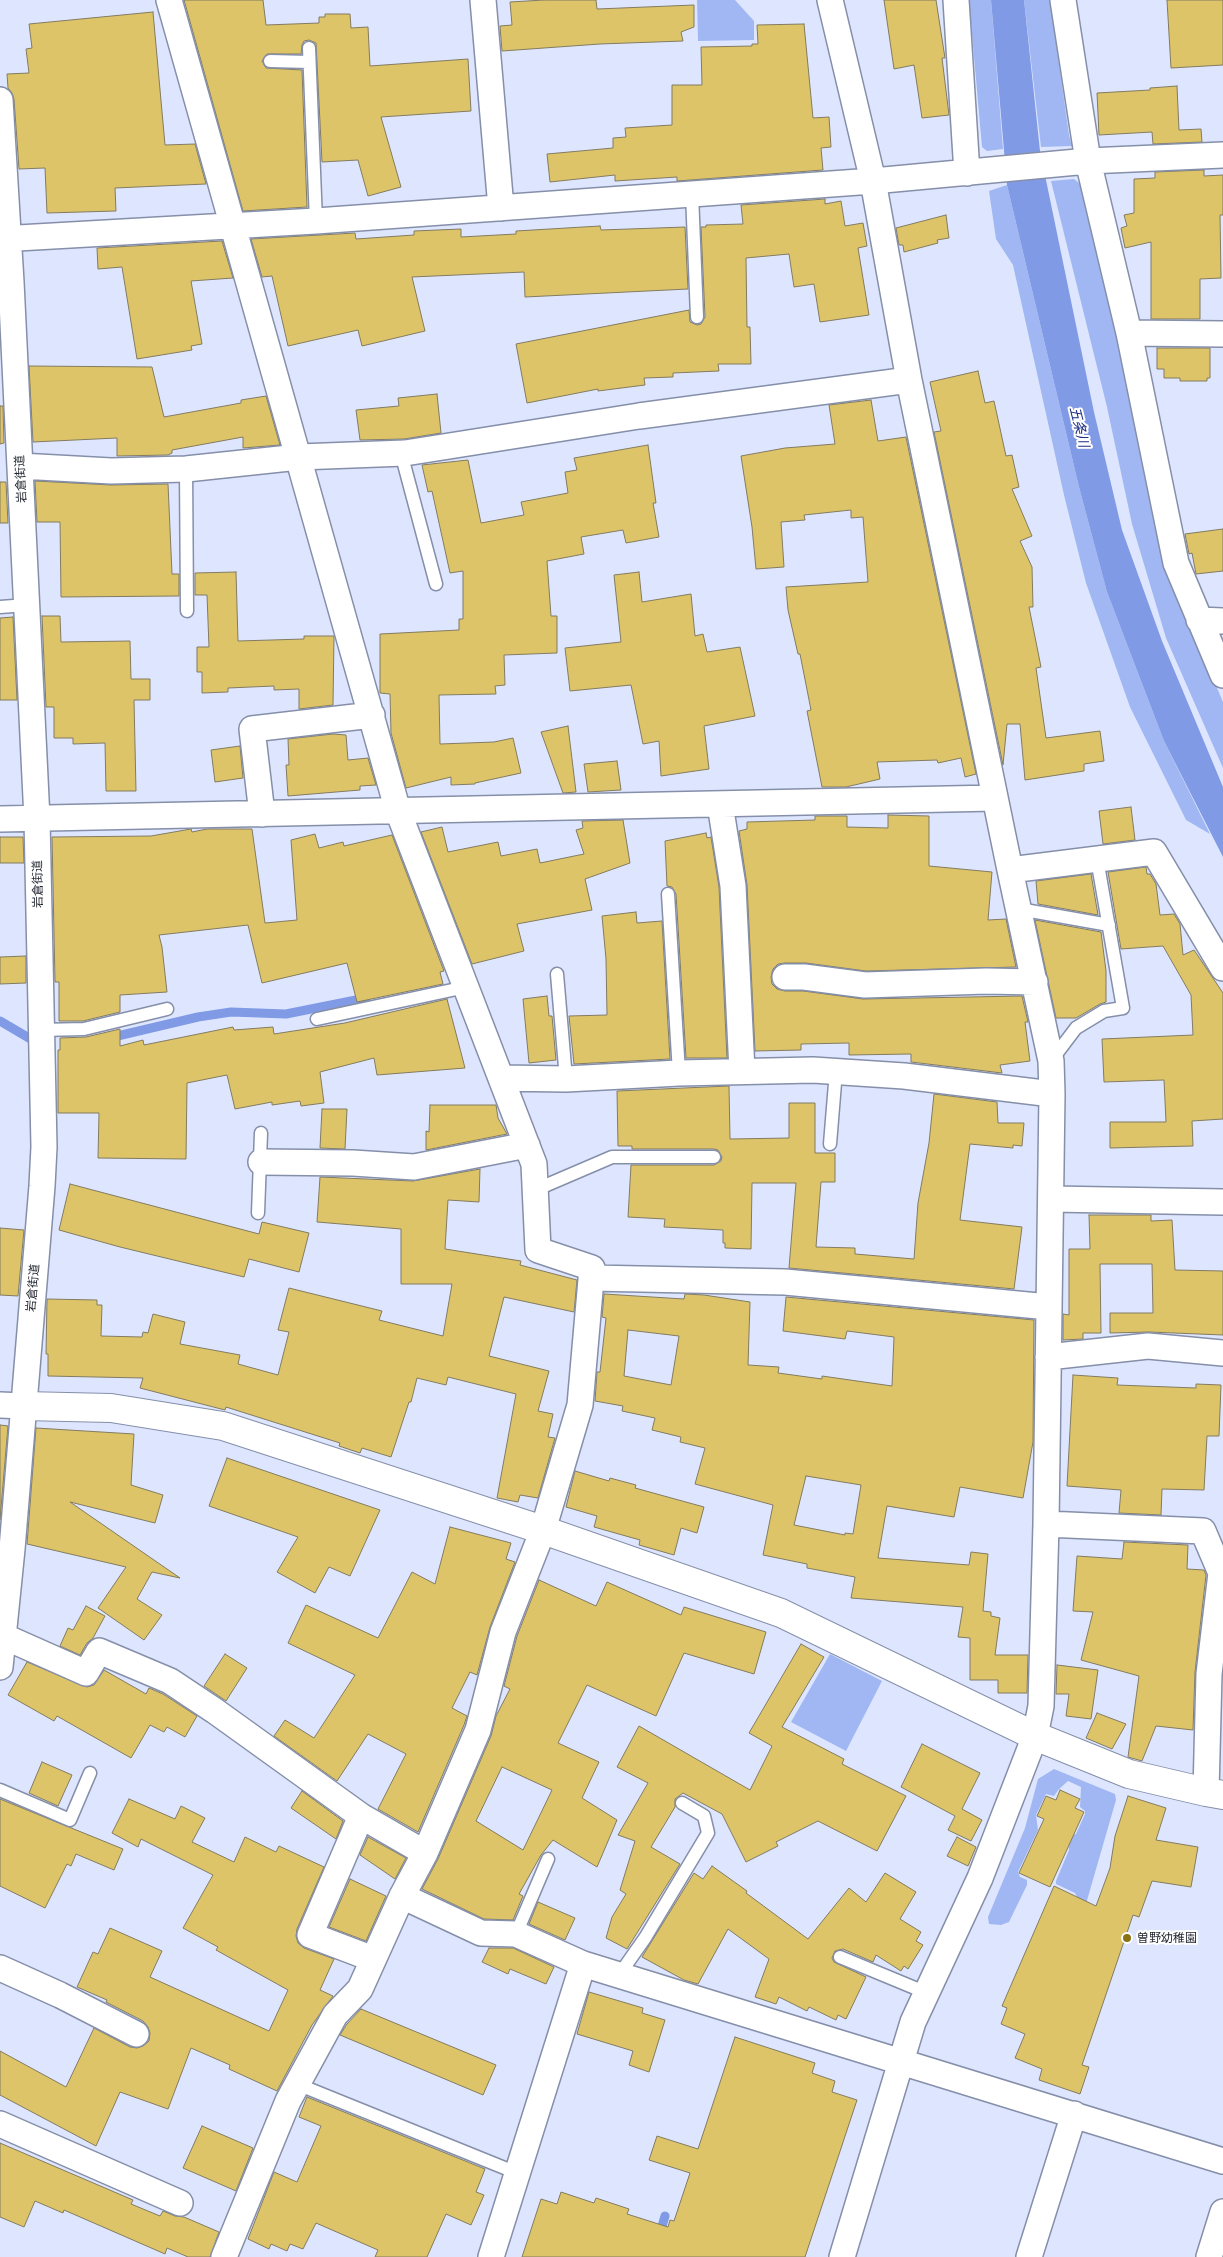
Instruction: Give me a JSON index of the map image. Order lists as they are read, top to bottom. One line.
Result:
{"streets":{"street":["岩倉街道"]},"water":["五条川"],"places":["曽野幼稚園"]}
